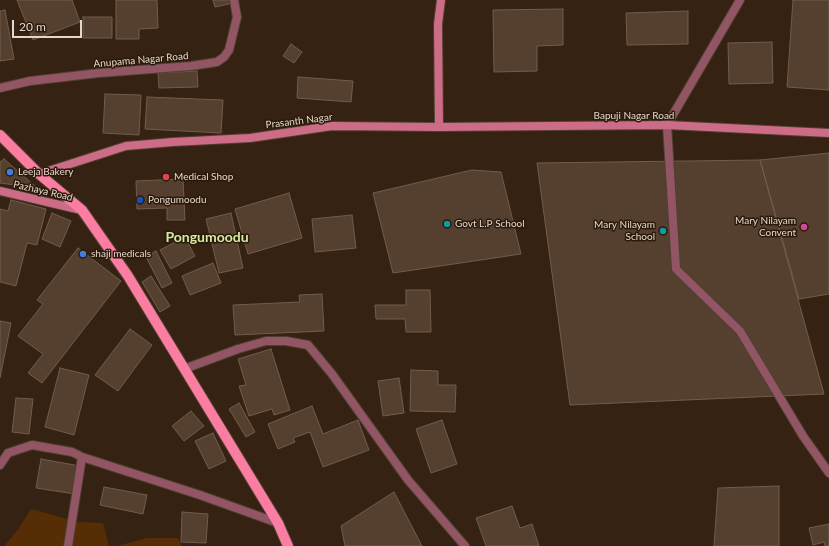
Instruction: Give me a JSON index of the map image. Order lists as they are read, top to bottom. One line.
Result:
{"streets":{"street":["Anupama Nagar Road","Bapuji Nagar Road","Prasanth Nagar","Pazhaya Road"]},"crossings":[["Bapuji Nagar Road","Prasanth Nagar"]],"districts":["Pongumoodu"],"places":["Leeja Bakery","Medical Shop","Pongumoodu","Govt L.P School","Mary Nilayam Convent","Mary Nilayam School","shaji medicals"],"scale_bar":"20 m"}
